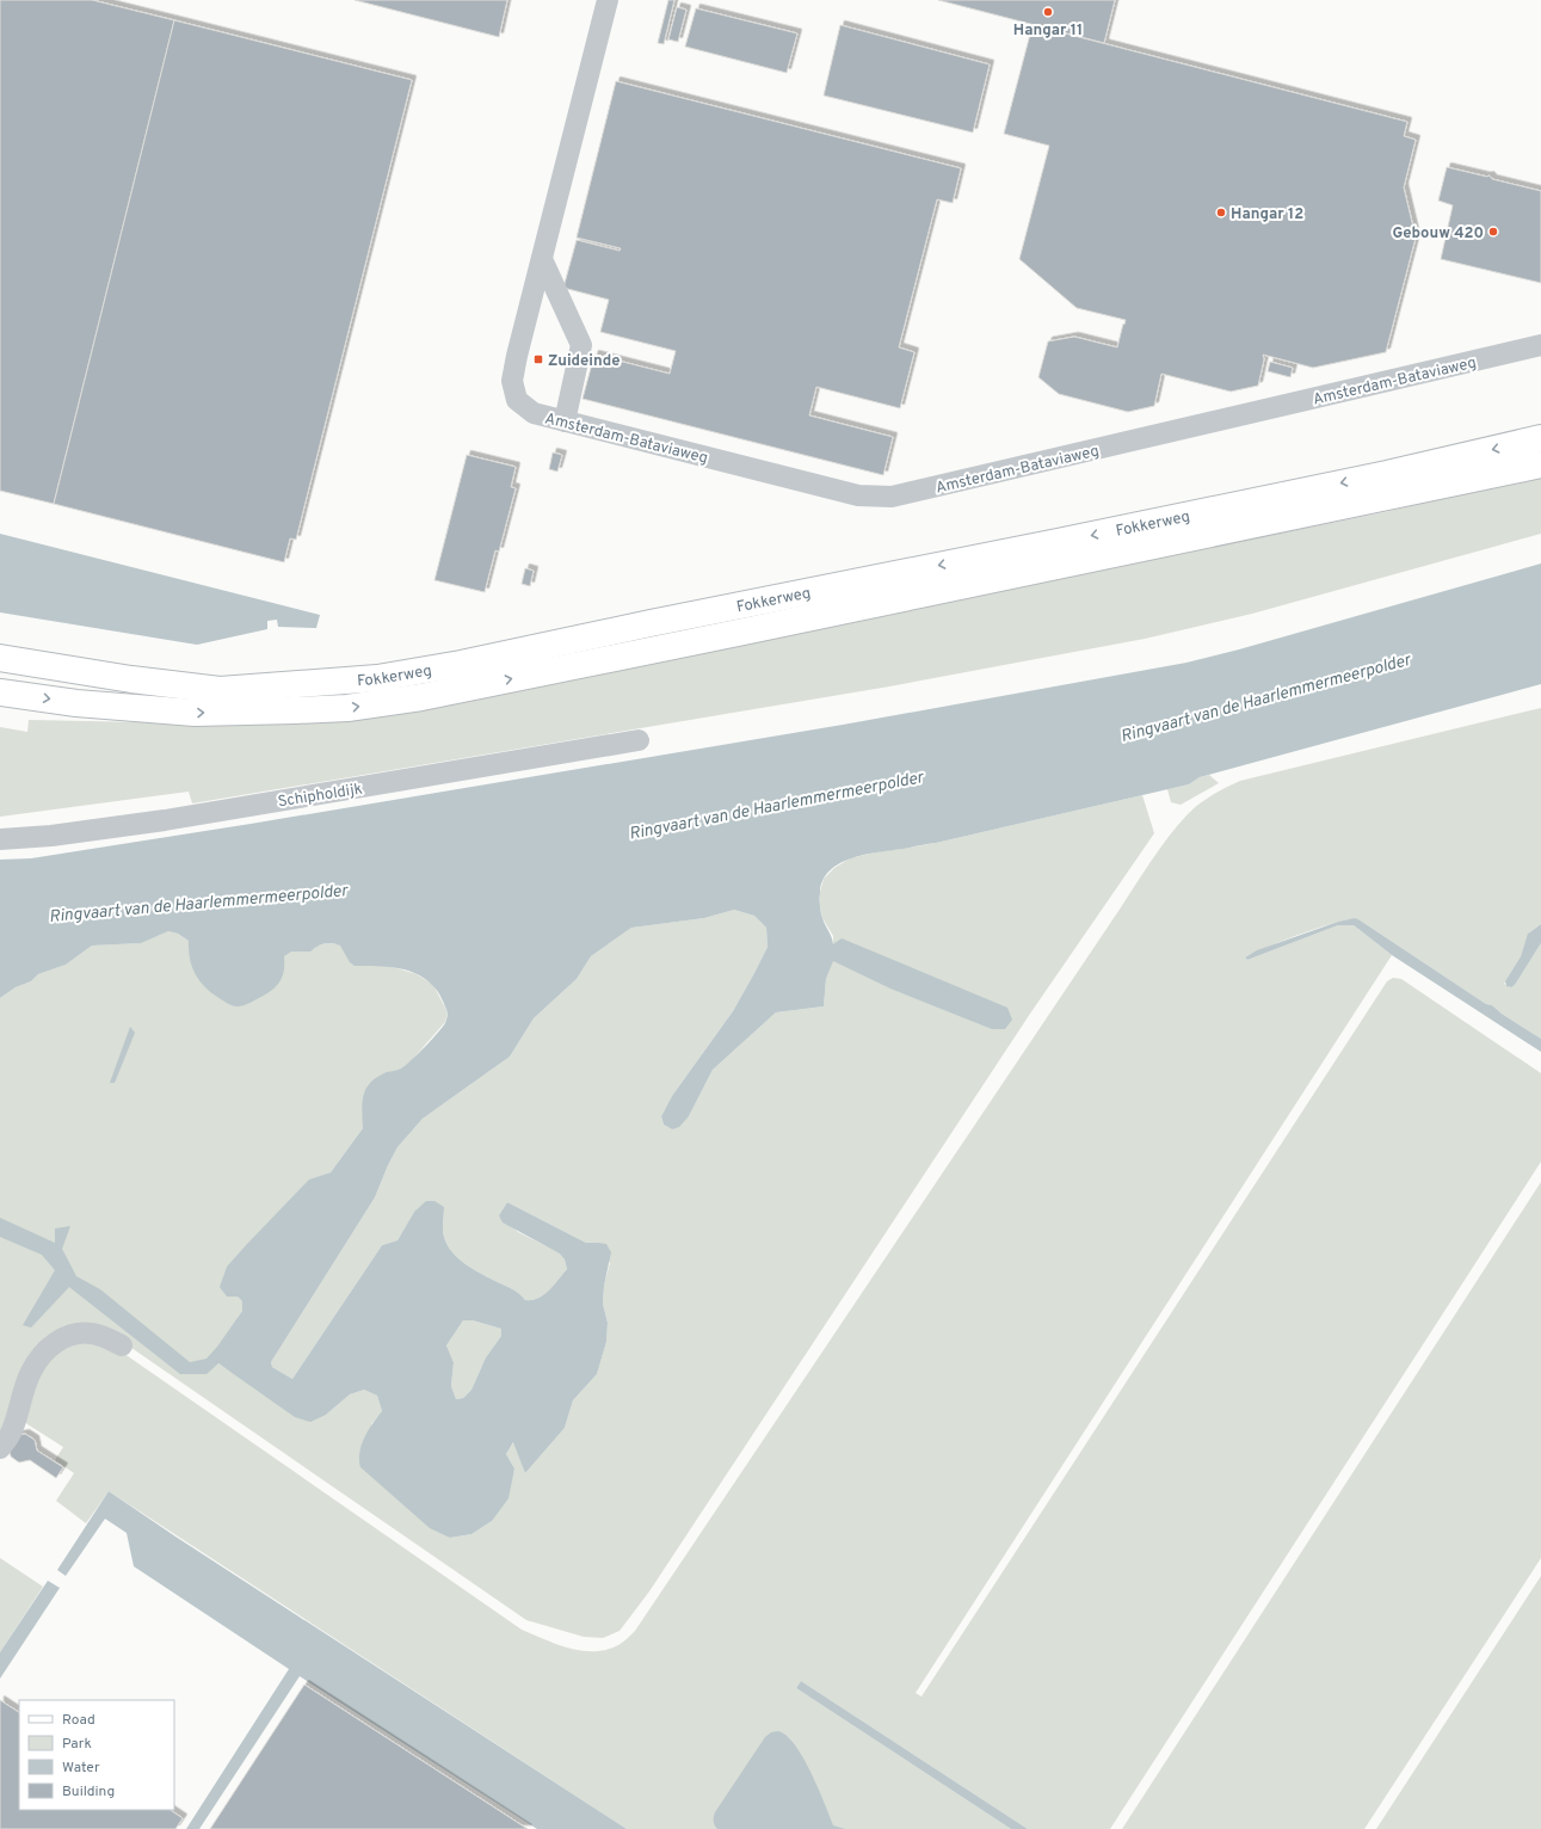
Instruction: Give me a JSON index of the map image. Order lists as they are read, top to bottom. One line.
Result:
{"streets":{"main road":["Fokkerweg"],"street":["Amsterdam-Bataviaweg","Schipholdijk"]},"water":["Ringvaart van de Haarlemmermeerpolder"],"places":{"other":["Hangar 11","Hangar 12","Gebouw 420"],"transit":["Zuideinde"]},"legend":["Road","Park","Water","Building"]}
